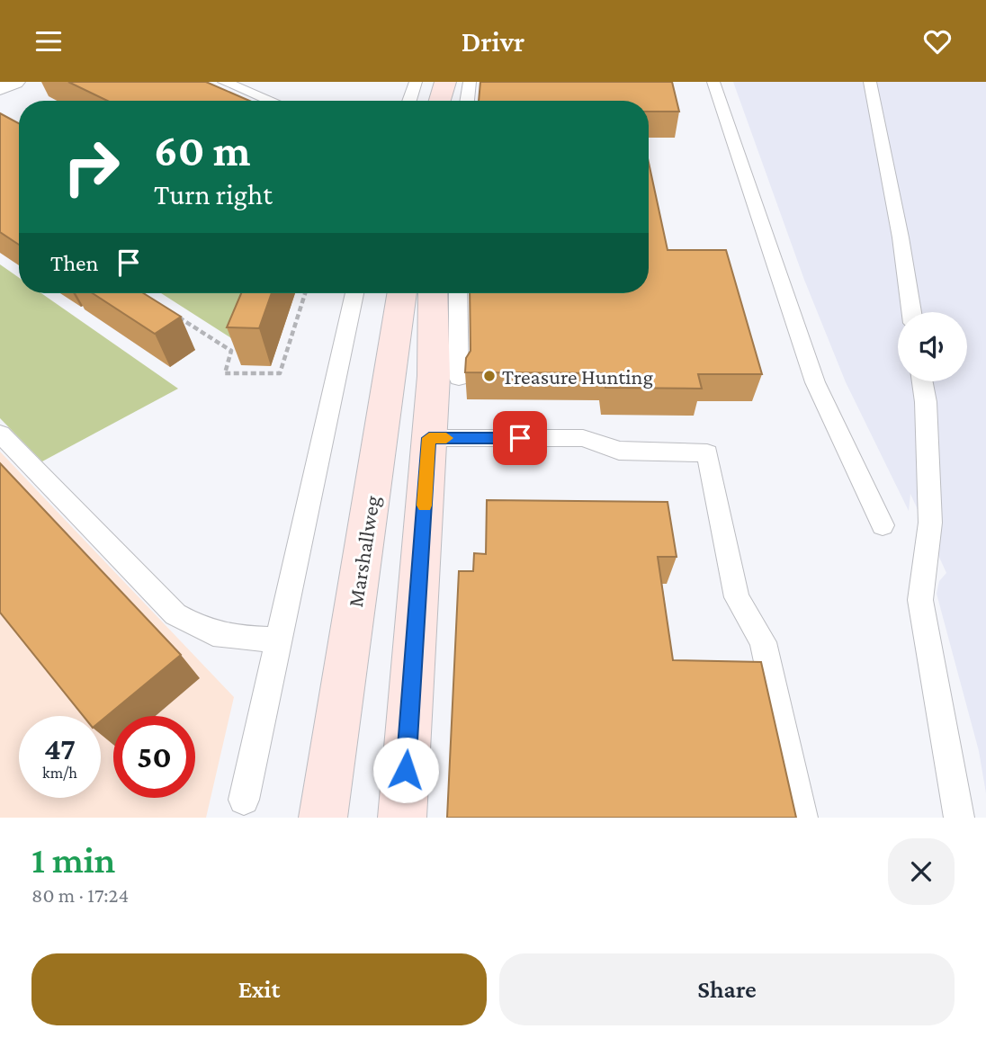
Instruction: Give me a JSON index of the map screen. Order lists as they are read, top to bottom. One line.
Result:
{"streets":{"main road":["Marshallweg"]},"places":["Treasure Hunting"],"page":{"header":"Drivr","turn":["60 m","Turn right"],"then":"Then","speed":"47 km/h","limit":"50","heading":["1 min","80 m · 17:24"],"buttons":["Exit","Share"]}}
